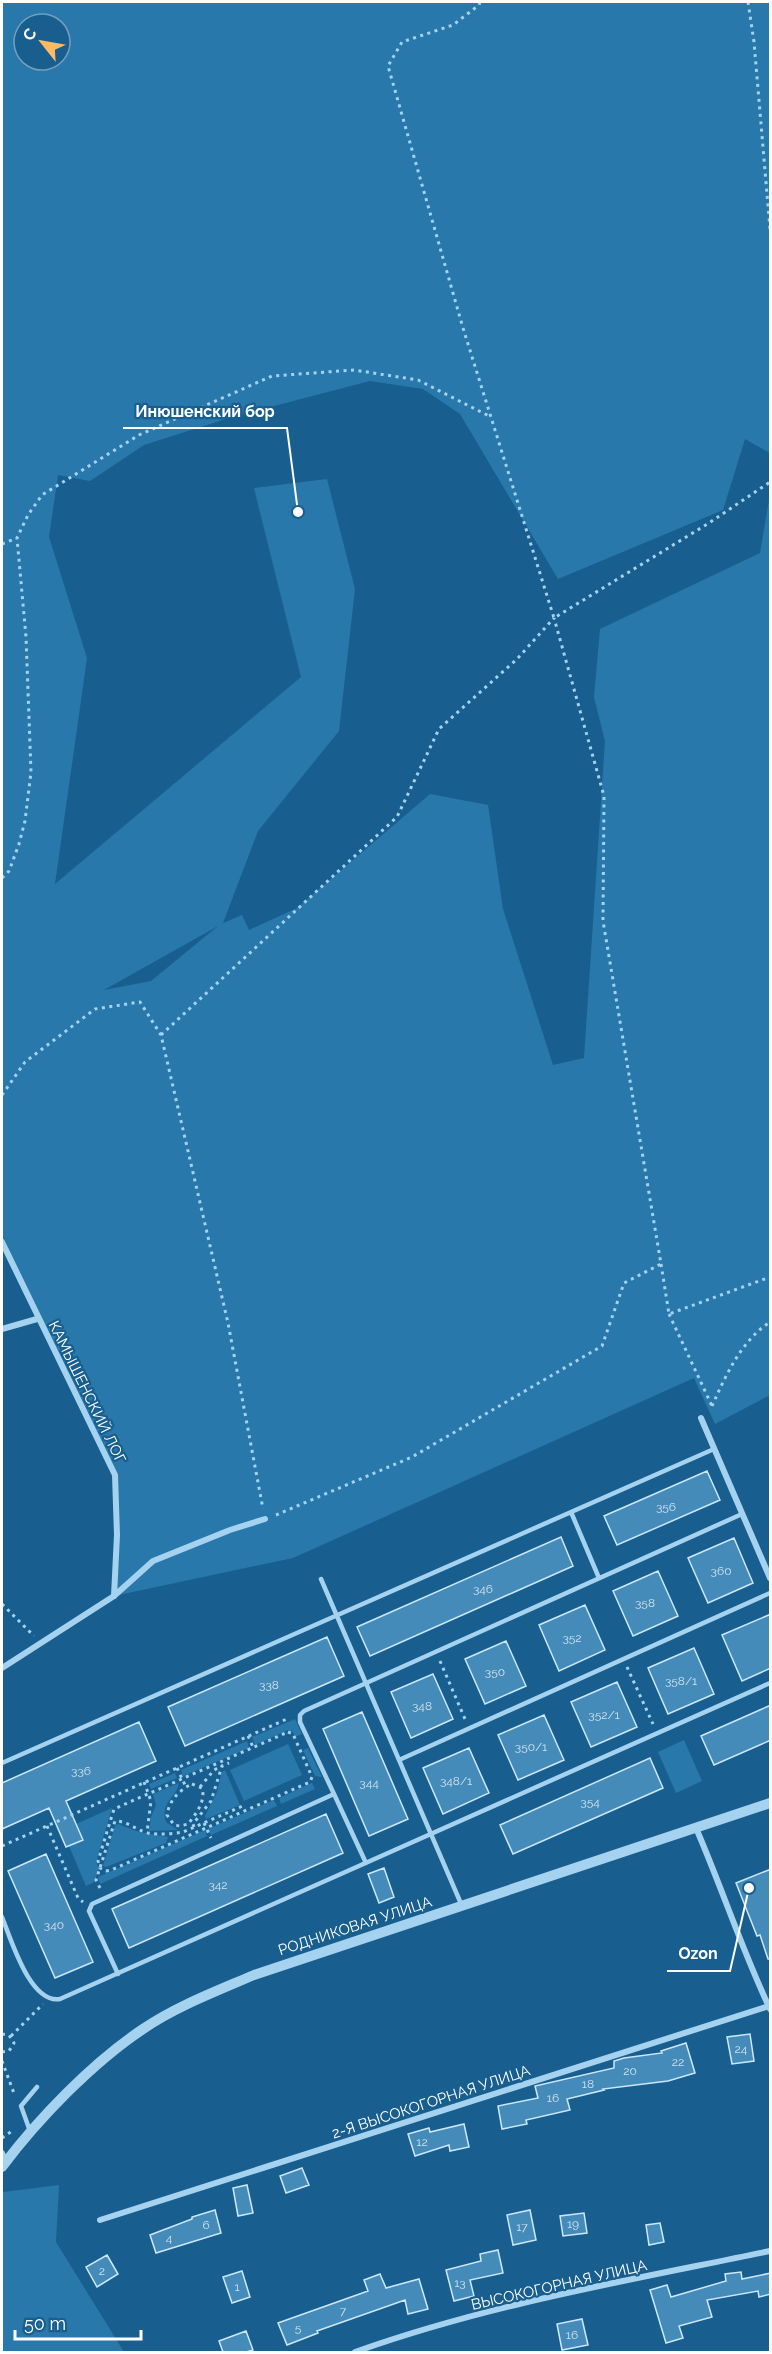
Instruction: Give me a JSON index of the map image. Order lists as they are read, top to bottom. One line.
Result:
{"streets":{"street":["КАМЫШЕНСКИЙ ЛОГ","РОДНИКОВАЯ УЛИЦА","2-Я ВЫСОКОГОРНАЯ УЛИЦА","ВЫСОКОГОРНАЯ УЛИЦА"]},"places":["Инюшенский бор","Ozon"],"house_numbers":["356","360","346","358","352","350","358/1","338","348","352/1","350/1","336","348/1","344","354","342","340","24","22","20","18","16","12","19","6","17","4","2","13","1","7","5","16"],"scale_bar":"50 m","north":"top left"}
